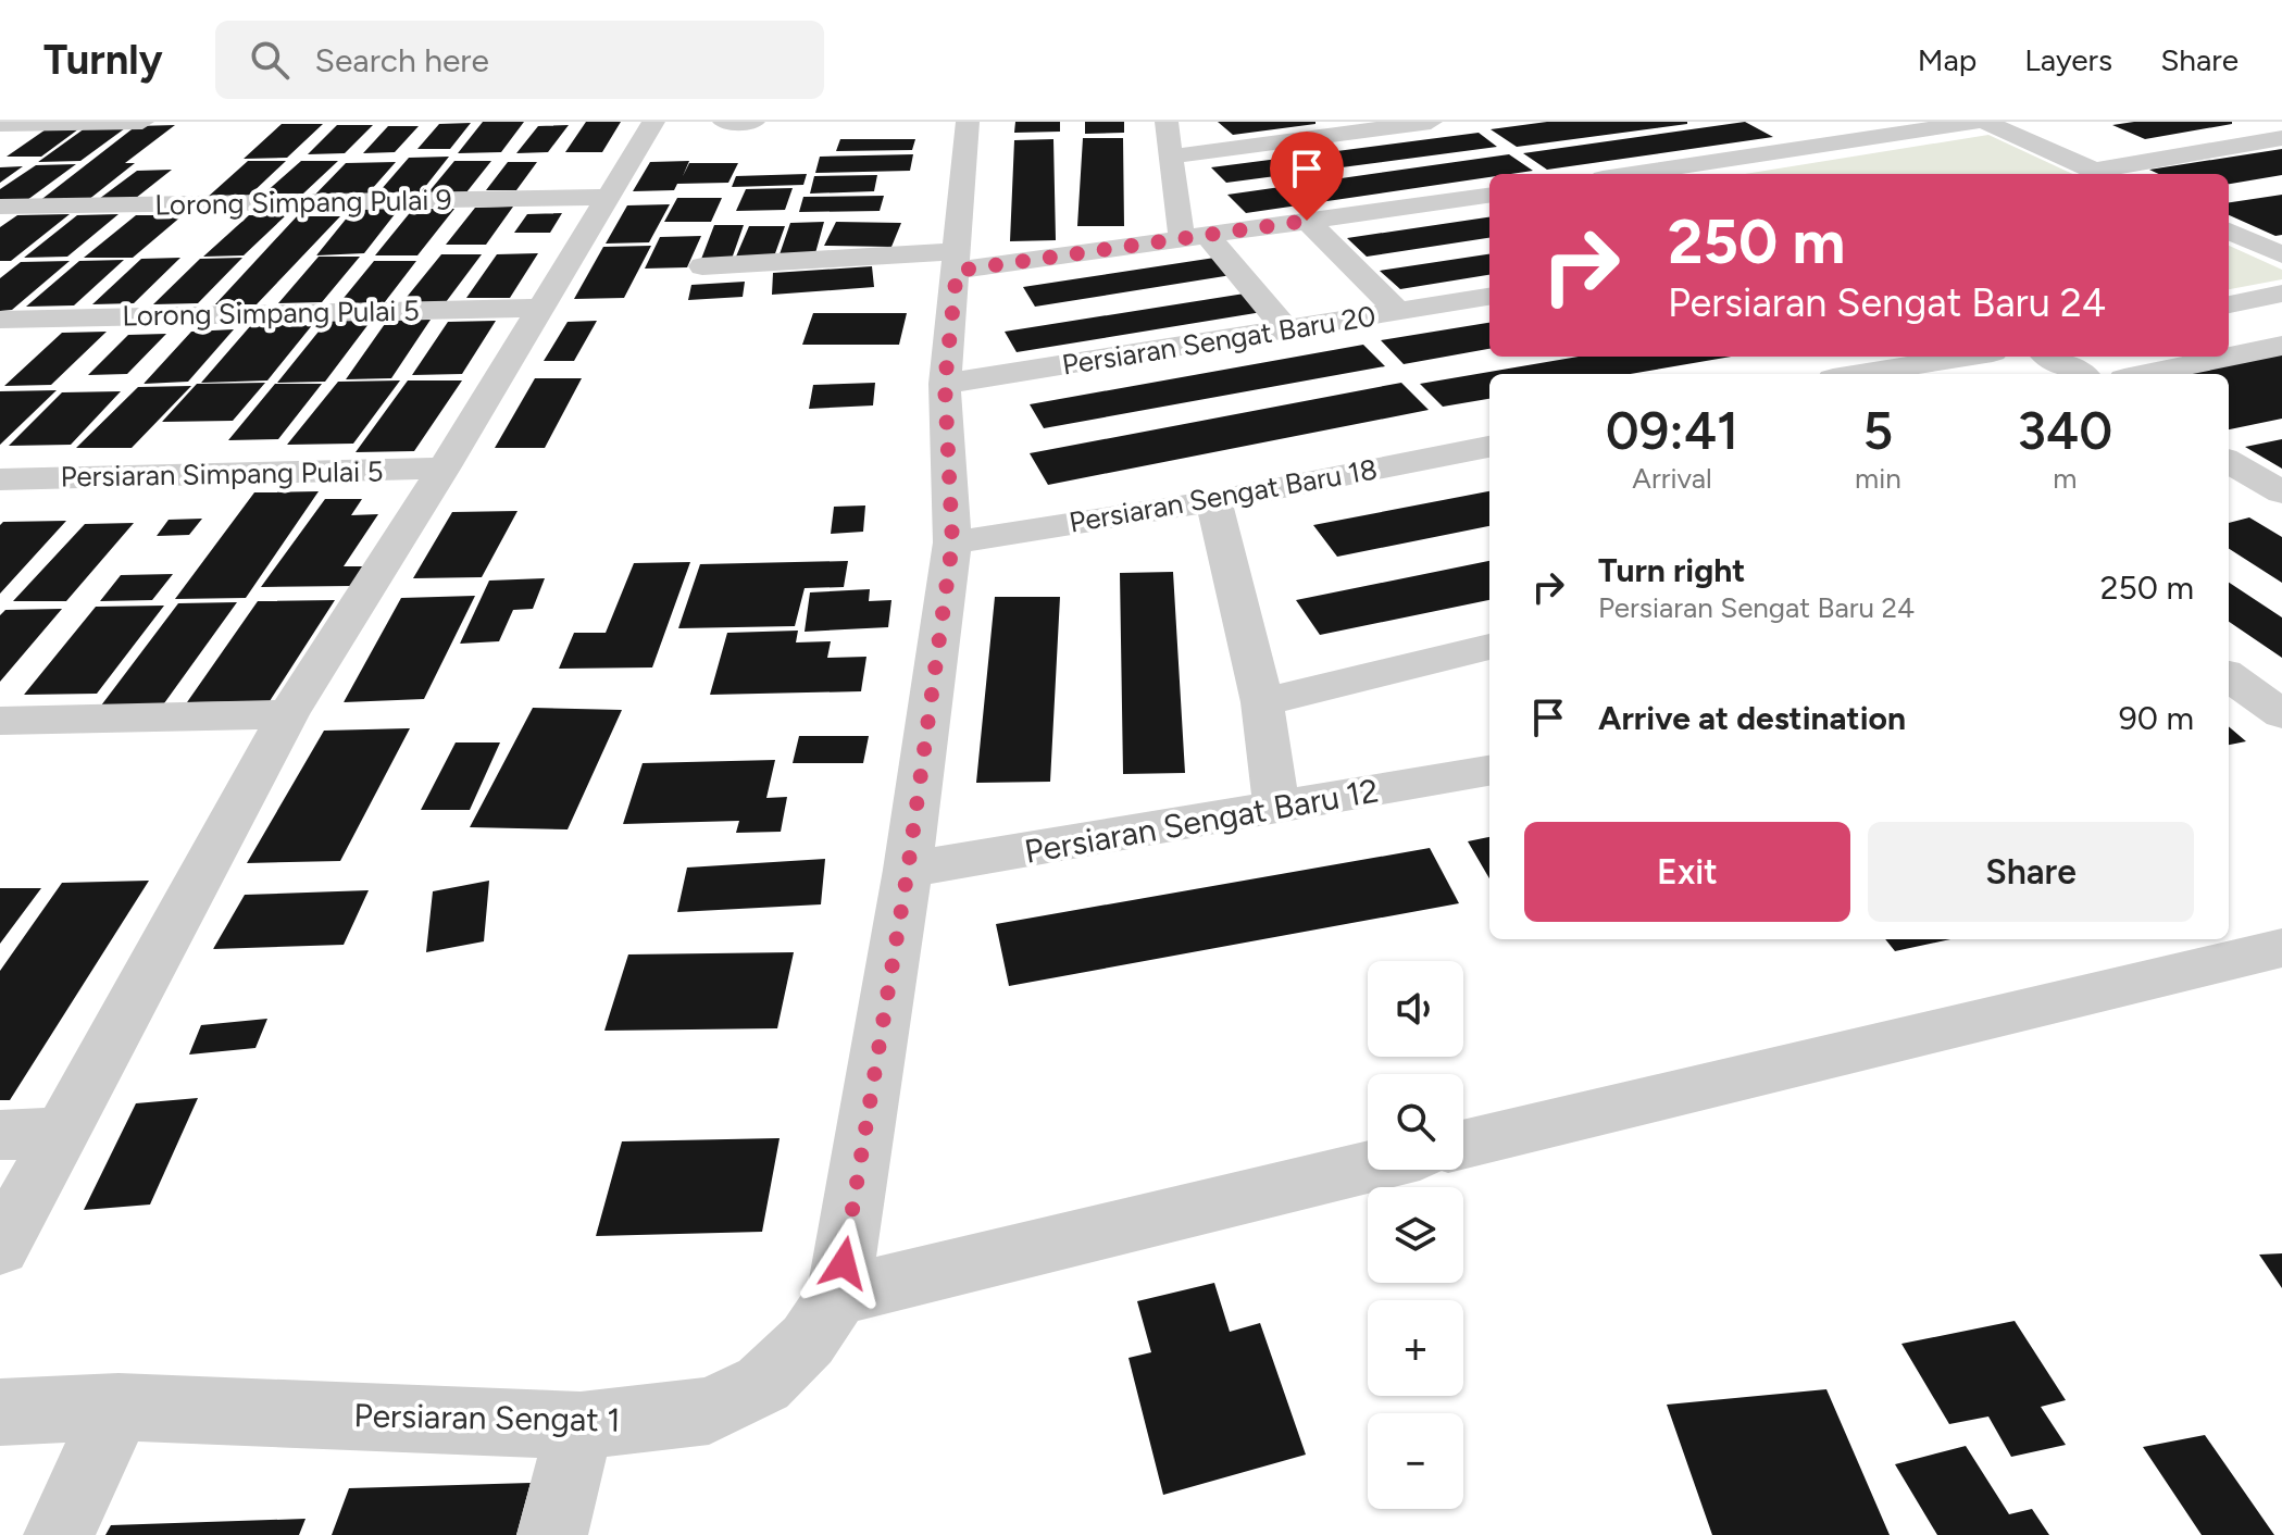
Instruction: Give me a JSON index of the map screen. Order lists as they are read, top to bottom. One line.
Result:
{"streets":{"street":["Lorong Simpang Pulai 9","Lorong Simpang Pulai 5","Persiaran Sengat Baru 20","Persiaran Simpang Pulai 5","Persiaran Sengat Baru 18","Persiaran Sengat Baru 12","Persiaran Sengat 1"]},"crossings":[["Persiaran Sengat Baru 20","Persiaran Sengat 1"],["Persiaran Sengat Baru 18","Persiaran Sengat 1"],["Persiaran Sengat Baru 12","Persiaran Sengat 1"]],"page":{"header":"Turnly","search":"Search here","nav":["Map","Layers","Share"],"turn":["250 m","Persiaran Sengat Baru 24"],"eta":["09:41","Arrival","5","min","340","m"],"list":[{"name":"Turn right","note":"Persiaran Sengat Baru 24","value":"250 m"},{"name":"Arrive at destination","value":"90 m"}],"buttons":["Exit","Share"],"map_buttons":["+","−"]}}
